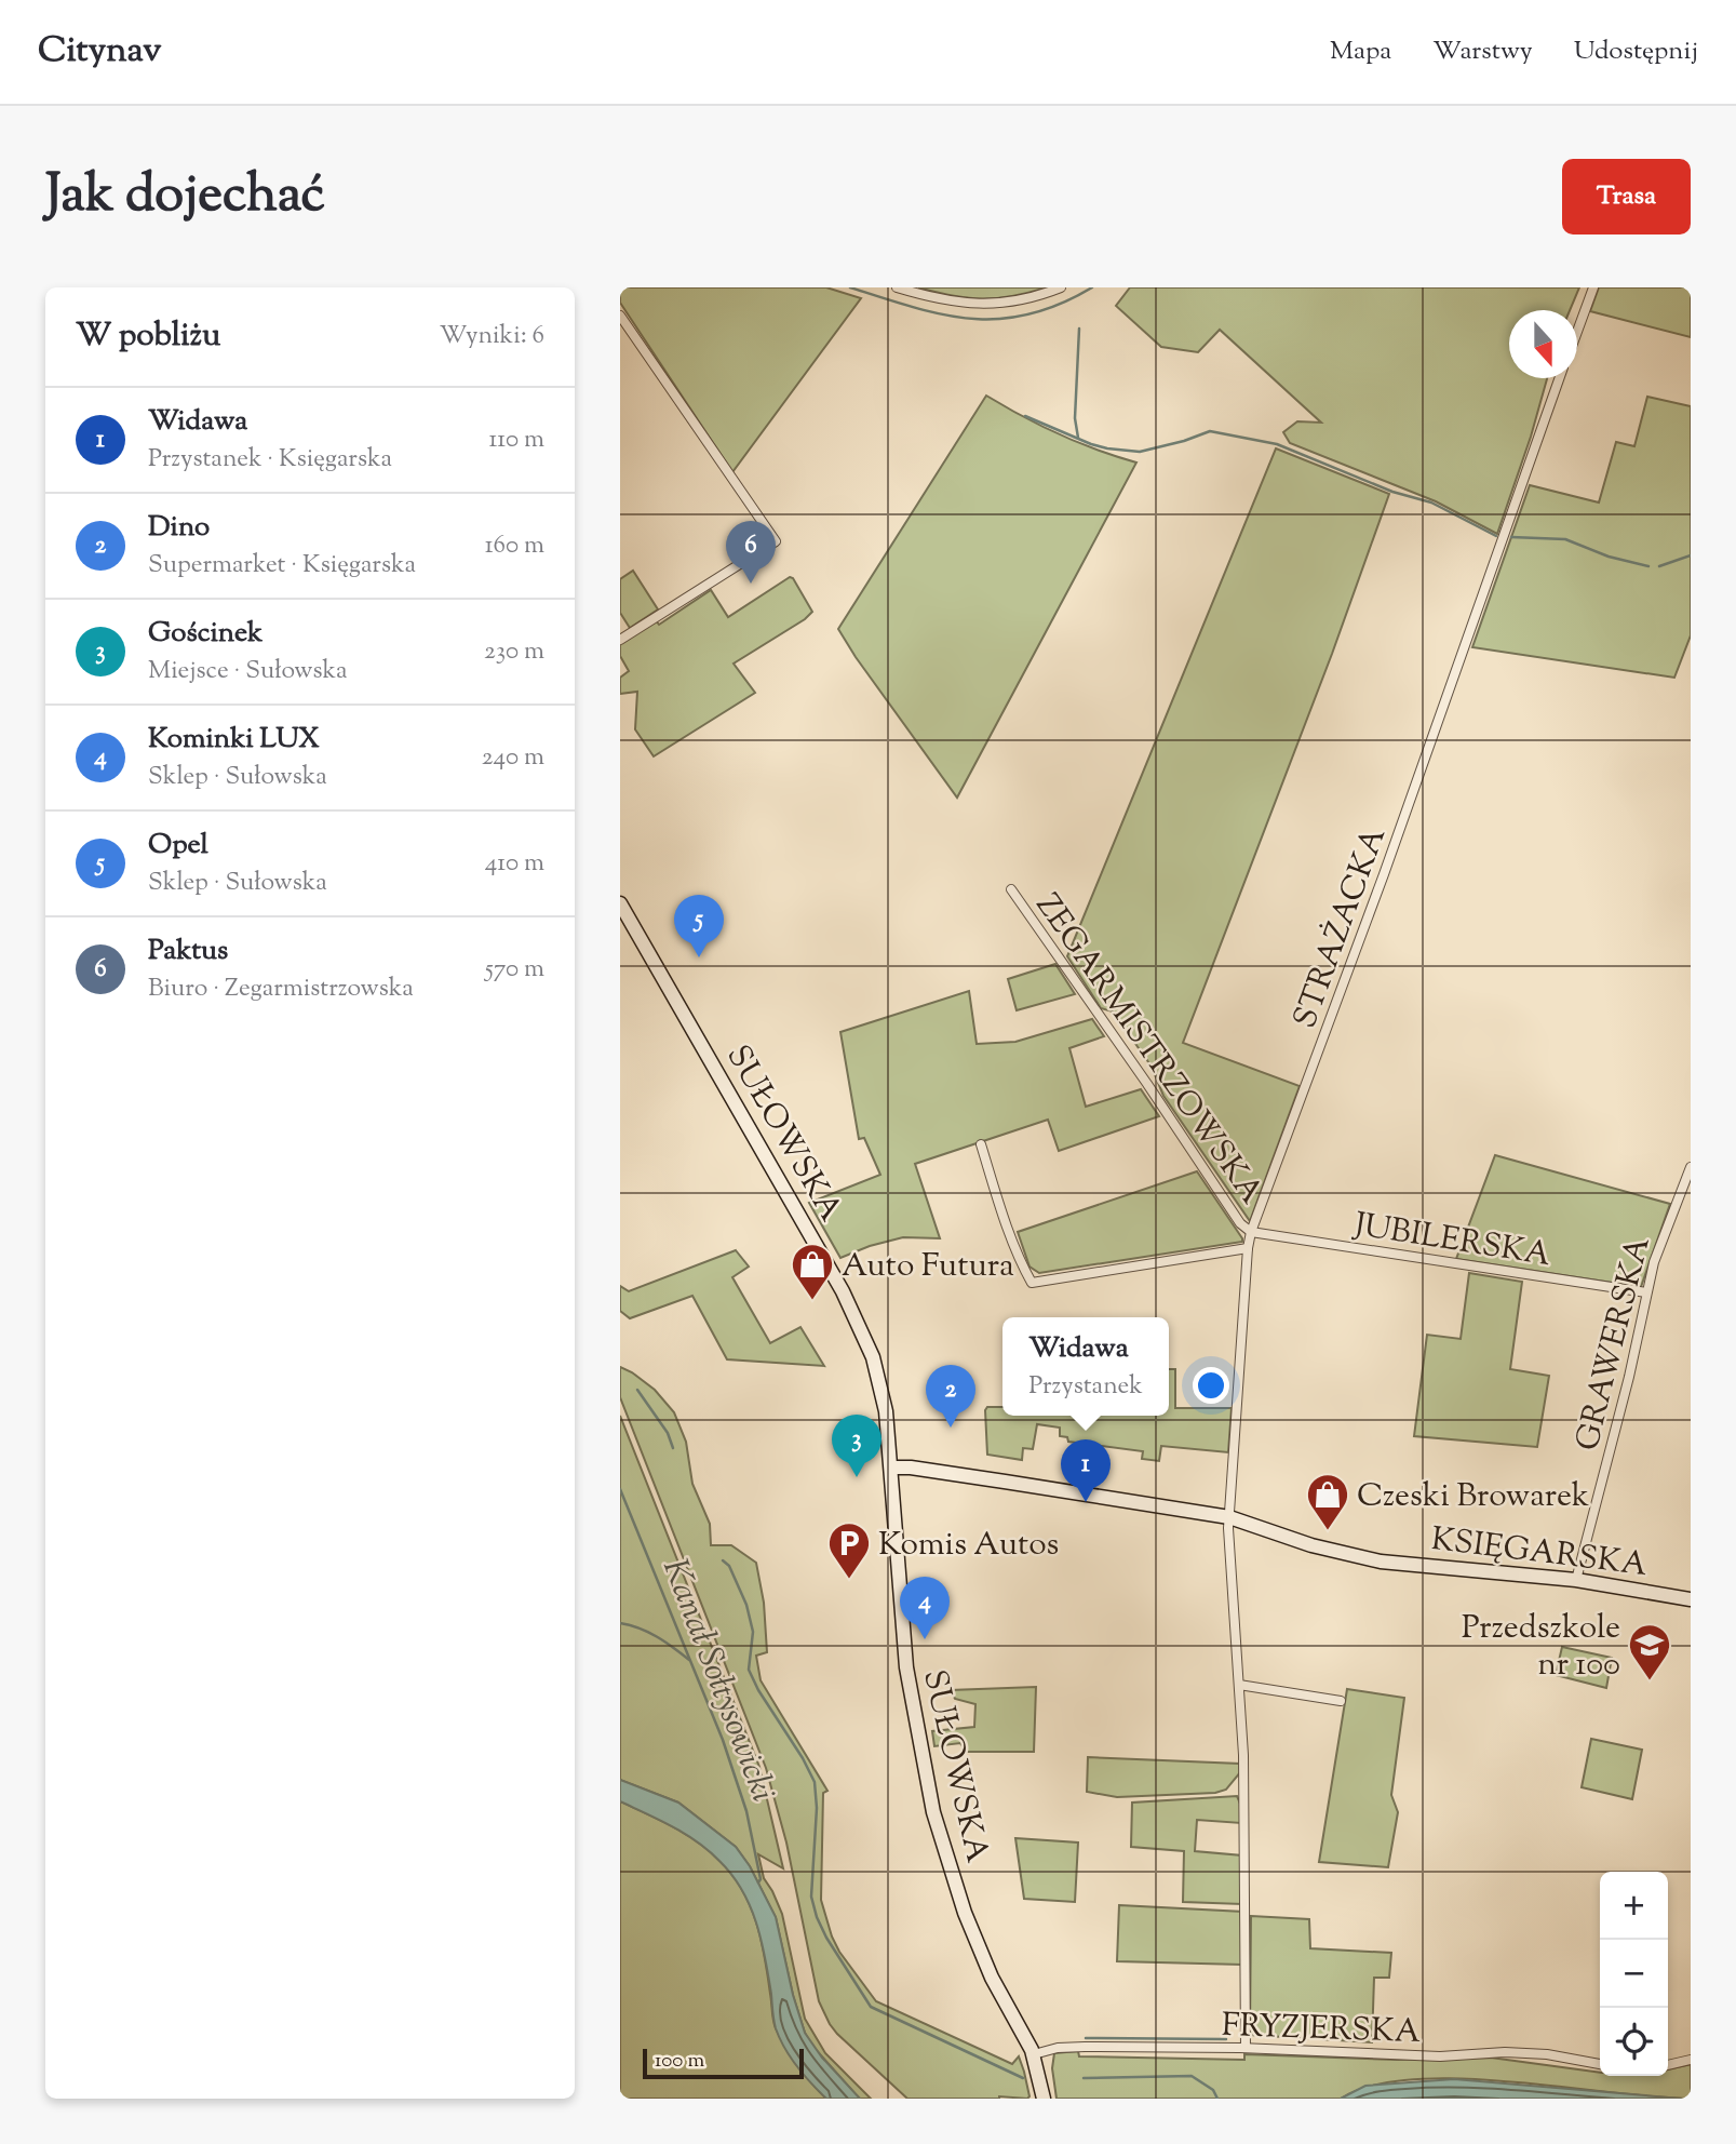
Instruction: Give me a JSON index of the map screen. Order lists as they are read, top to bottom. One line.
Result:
{"streets":{"main road":["SUŁOWSKA","KSIĘGARSKA"],"street":["STRAŻACKA","ZEGARMISTRZOWSKA","JUBILERSKA","GRAWERSKA","FRYZJERSKA"]},"crossings":[["STRAŻACKA","ZEGARMISTRZOWSKA"],["STRAŻACKA","JUBILERSKA"],["STRAŻACKA","KSIĘGARSKA"],["STRAŻACKA","FRYZJERSKA"],["ZEGARMISTRZOWSKA","JUBILERSKA"],["SUŁOWSKA","KSIĘGARSKA"],["SUŁOWSKA","FRYZJERSKA"],["JUBILERSKA","GRAWERSKA"],["GRAWERSKA","KSIĘGARSKA"]],"water":["Kanał Sołtysowicki"],"places":{"shop":["Auto Futura","Czeski Browarek"],"parking":["Komis Autos"],"school or university":["Przedszkole nr 100"]},"scale_bar":"100 m","north":"bottom","page":{"header":"Citynav","nav":["Mapa","Warstwy","Udostępnij"],"title":"Jak dojechać","buttons":"Trasa","heading":["W pobliżu","Wyniki: 6"],"list":[{"mark":"1","name":"Widawa","note":"Przystanek · Księgarska","value":"110 m"},{"mark":"2","name":"Dino","note":"Supermarket · Księgarska","value":"160 m"},{"mark":"3","name":"Gościnek","note":"Miejsce · Sułowska","value":"230 m"},{"mark":"4","name":"Kominki LUX","note":"Sklep · Sułowska","value":"240 m"},{"mark":"5","name":"Opel","note":"Sklep · Sułowska","value":"410 m"},{"mark":"6","name":"Paktus","note":"Biuro · Zegarmistrzowska","value":"570 m"}],"pins":["6","5","2","3","1","4"],"popup":["Widawa","Przystanek"],"map_buttons":["+","−"],"scale":"100 m"}}
